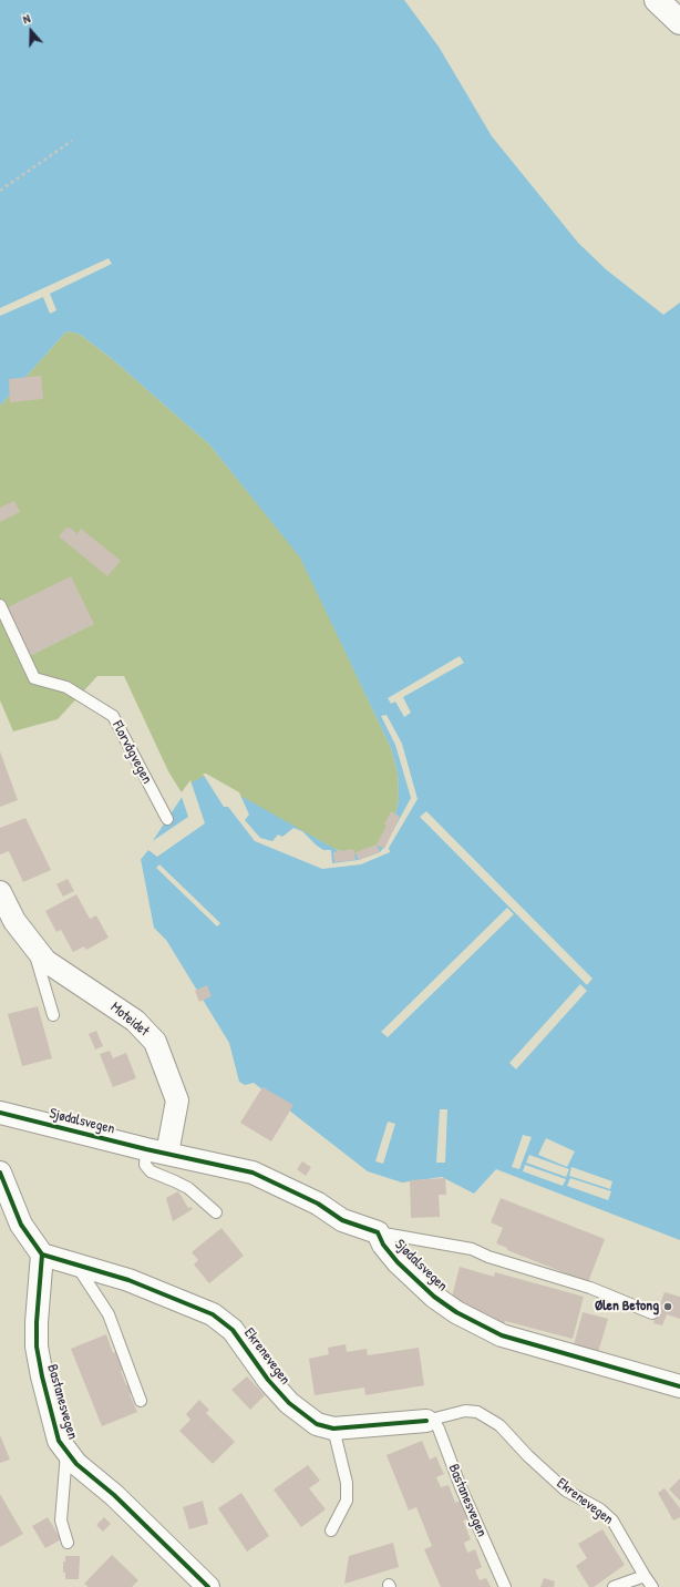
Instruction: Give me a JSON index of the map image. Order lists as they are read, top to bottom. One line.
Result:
{"streets":{"street":["Moteidet","Sjødalsvegen","Ekrenevegen","Bastanesvegen"],"lane":["Florvågvegen"]},"crossings":[["Moteidet","Sjødalsvegen"],["Ekrenevegen","Bastanesvegen"]],"places":["Ølen Betong"],"north":"top"}
